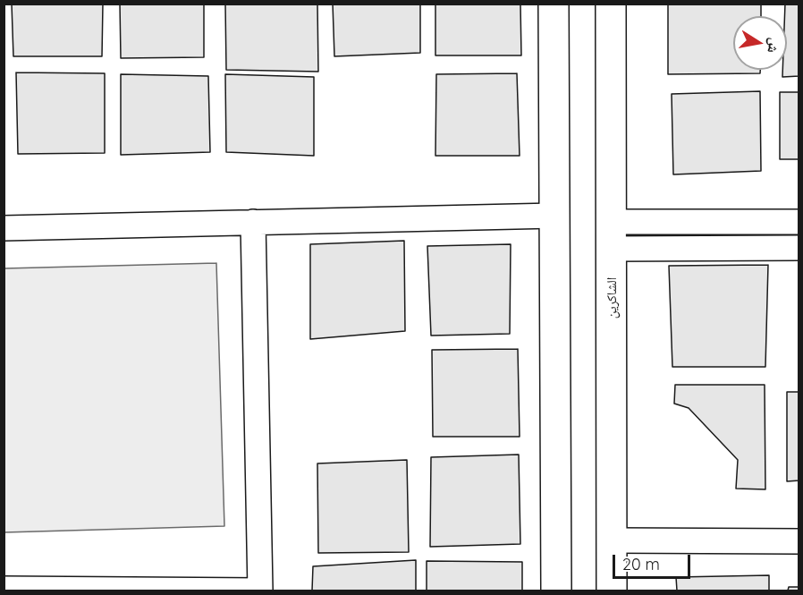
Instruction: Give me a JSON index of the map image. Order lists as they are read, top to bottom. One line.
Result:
{"streets":{"street":["الشاكرين"]},"scale_bar":"20 m","north":"right"}
